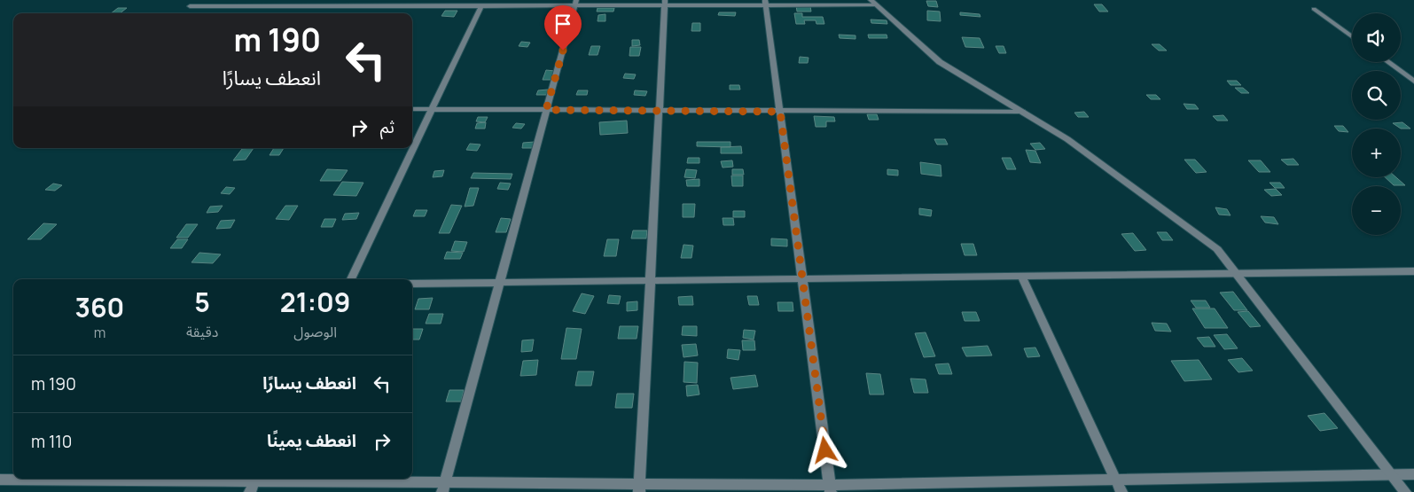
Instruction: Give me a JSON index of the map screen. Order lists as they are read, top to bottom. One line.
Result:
{"page":{"map_buttons":["+","−"],"turn":["190 m","انعطف يسارًا"],"then":"ثم","eta":["21:09","الوصول","5","دقيقة","360","m"],"list":[{"name":"انعطف يسارًا","value":"190 m"},{"name":"انعطف يمينًا","value":"110 m"}]}}
